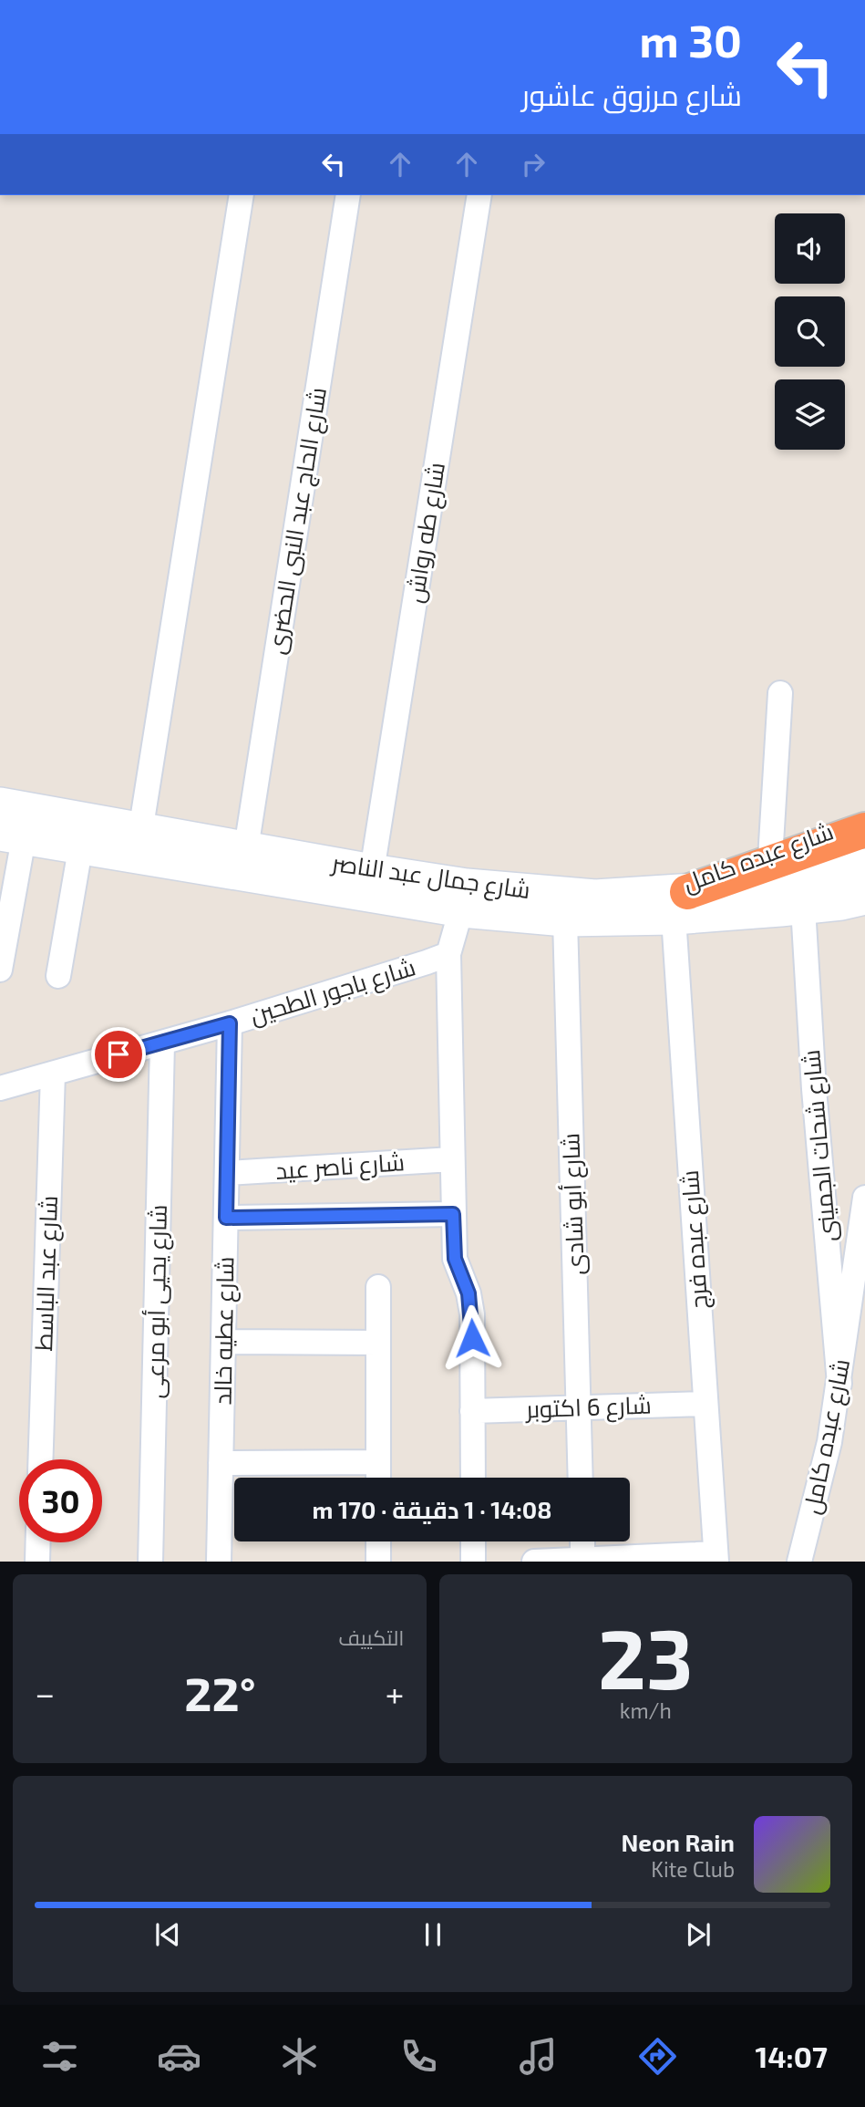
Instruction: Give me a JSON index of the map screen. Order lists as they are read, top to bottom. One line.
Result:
{"streets":{"street":["شارع الحاج عبد النبى الحضرى","شارع طه رواش","شارع عبده كامل","شارع جمال عبد الناصر","شارع باجور الطحين","شارع شحات الجمينى","شارع ناصر عيد","شارع أبو شادى","شارع عبده فرج","شارع عبد الباسط","شارع يحيى أبو مرعى","شارع عطيه خالد","شارع 6 اكتوبر"]},"crossings":[["شارع الحاج عبد النبى الحضرى","شارع جمال عبد الناصر"],["شارع طه رواش","شارع جمال عبد الناصر"],["شارع عبده كامل","شارع جمال عبد الناصر"],["شارع عبده كامل","شارع شحات الجمينى"],["شارع جمال عبد الناصر","شارع باجور الطحين"],["شارع جمال عبد الناصر","شارع شحات الجمينى"],["شارع جمال عبد الناصر","شارع أبو شادى"],["شارع جمال عبد الناصر","شارع عبده فرج"],["شارع باجور الطحين","شارع عبد الباسط"],["شارع باجور الطحين","شارع يحيى أبو مرعى"],["شارع باجور الطحين","شارع عطيه خالد"],["شارع ناصر عيد","شارع عطيه خالد"],["شارع أبو شادى","شارع 6 اكتوبر"],["شارع عبده فرج","شارع 6 اكتوبر"]],"page":{"turn":["30 m","شارع مرزوق عاشور"],"limit":"30","trip":"14:08 · 1 دقيقة · 170 m","tile":[["23","km/h"],"التكييف"],"heat":["−","22°","+"],"song":["Neon Rain","Kite Club"],"tabs":"14:07"}}
